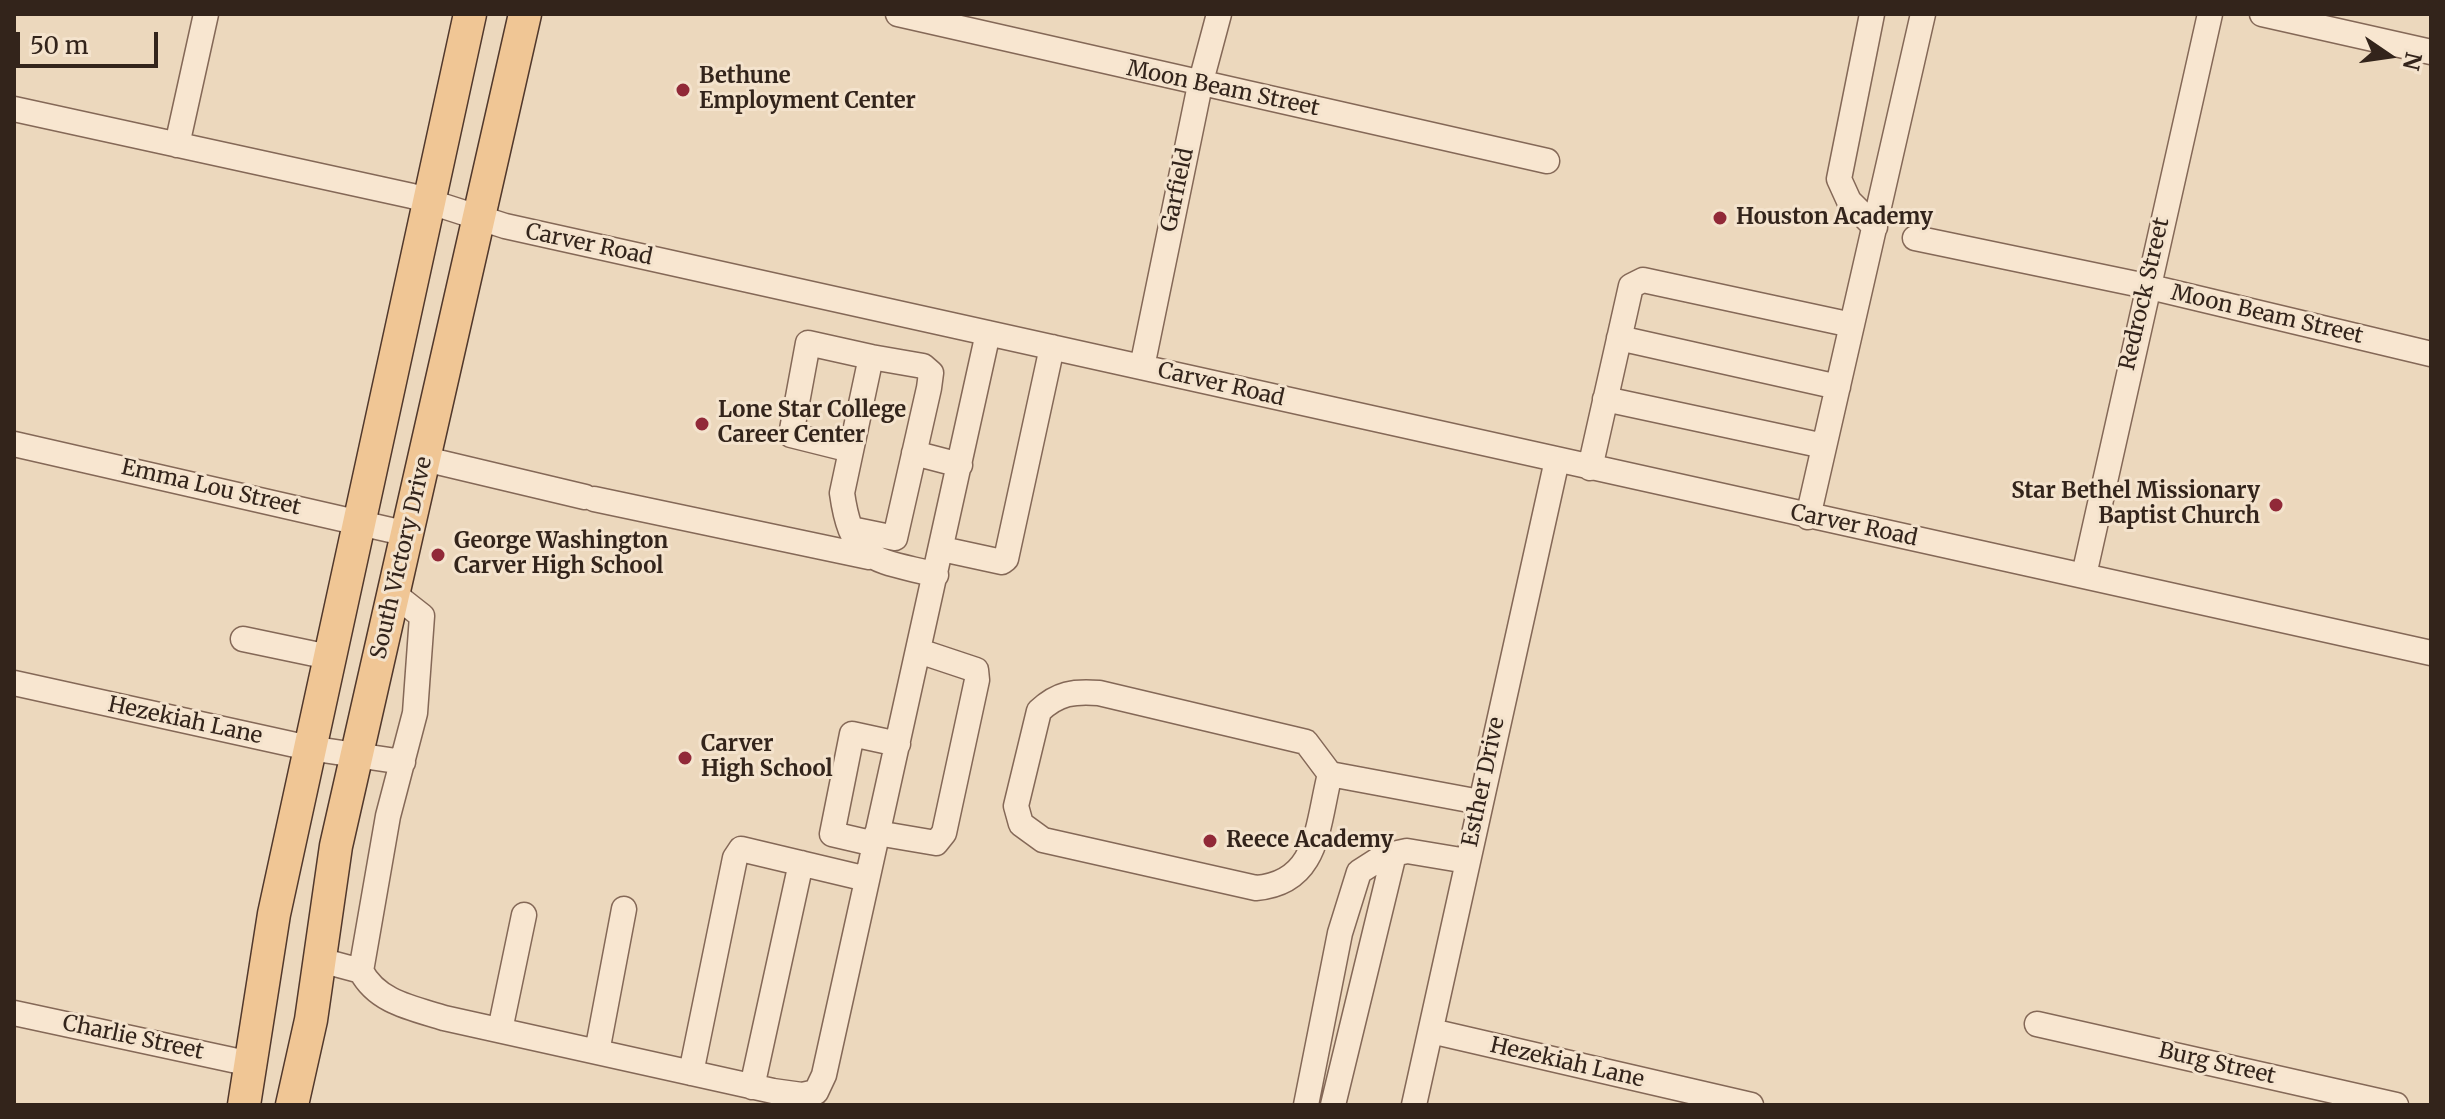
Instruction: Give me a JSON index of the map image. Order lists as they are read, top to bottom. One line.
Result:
{"streets":{"main road":["South Victory Drive"],"street":["Moon Beam Street","Garfield","Carver Road","Redrock Street","Emma Lou Street","Hezekiah Lane","Esther Drive","Charlie Street","Burg Street"]},"crossings":[["Moon Beam Street","Garfield"],["Moon Beam Street","Redrock Street"],["Garfield","Carver Road"],["Carver Road","Redrock Street"],["Carver Road","South Victory Drive"],["Carver Road","Esther Drive"],["Emma Lou Street","South Victory Drive"],["South Victory Drive","Hezekiah Lane"],["Hezekiah Lane","Esther Drive"]],"places":["Bethune Employment Center","Houston Academy","Lone Star College Career Center","Star Bethel Missionary Baptist Church","George Washington Carver High School","Carver High School","Reece Academy"],"scale_bar":"50 m","north":"right"}
